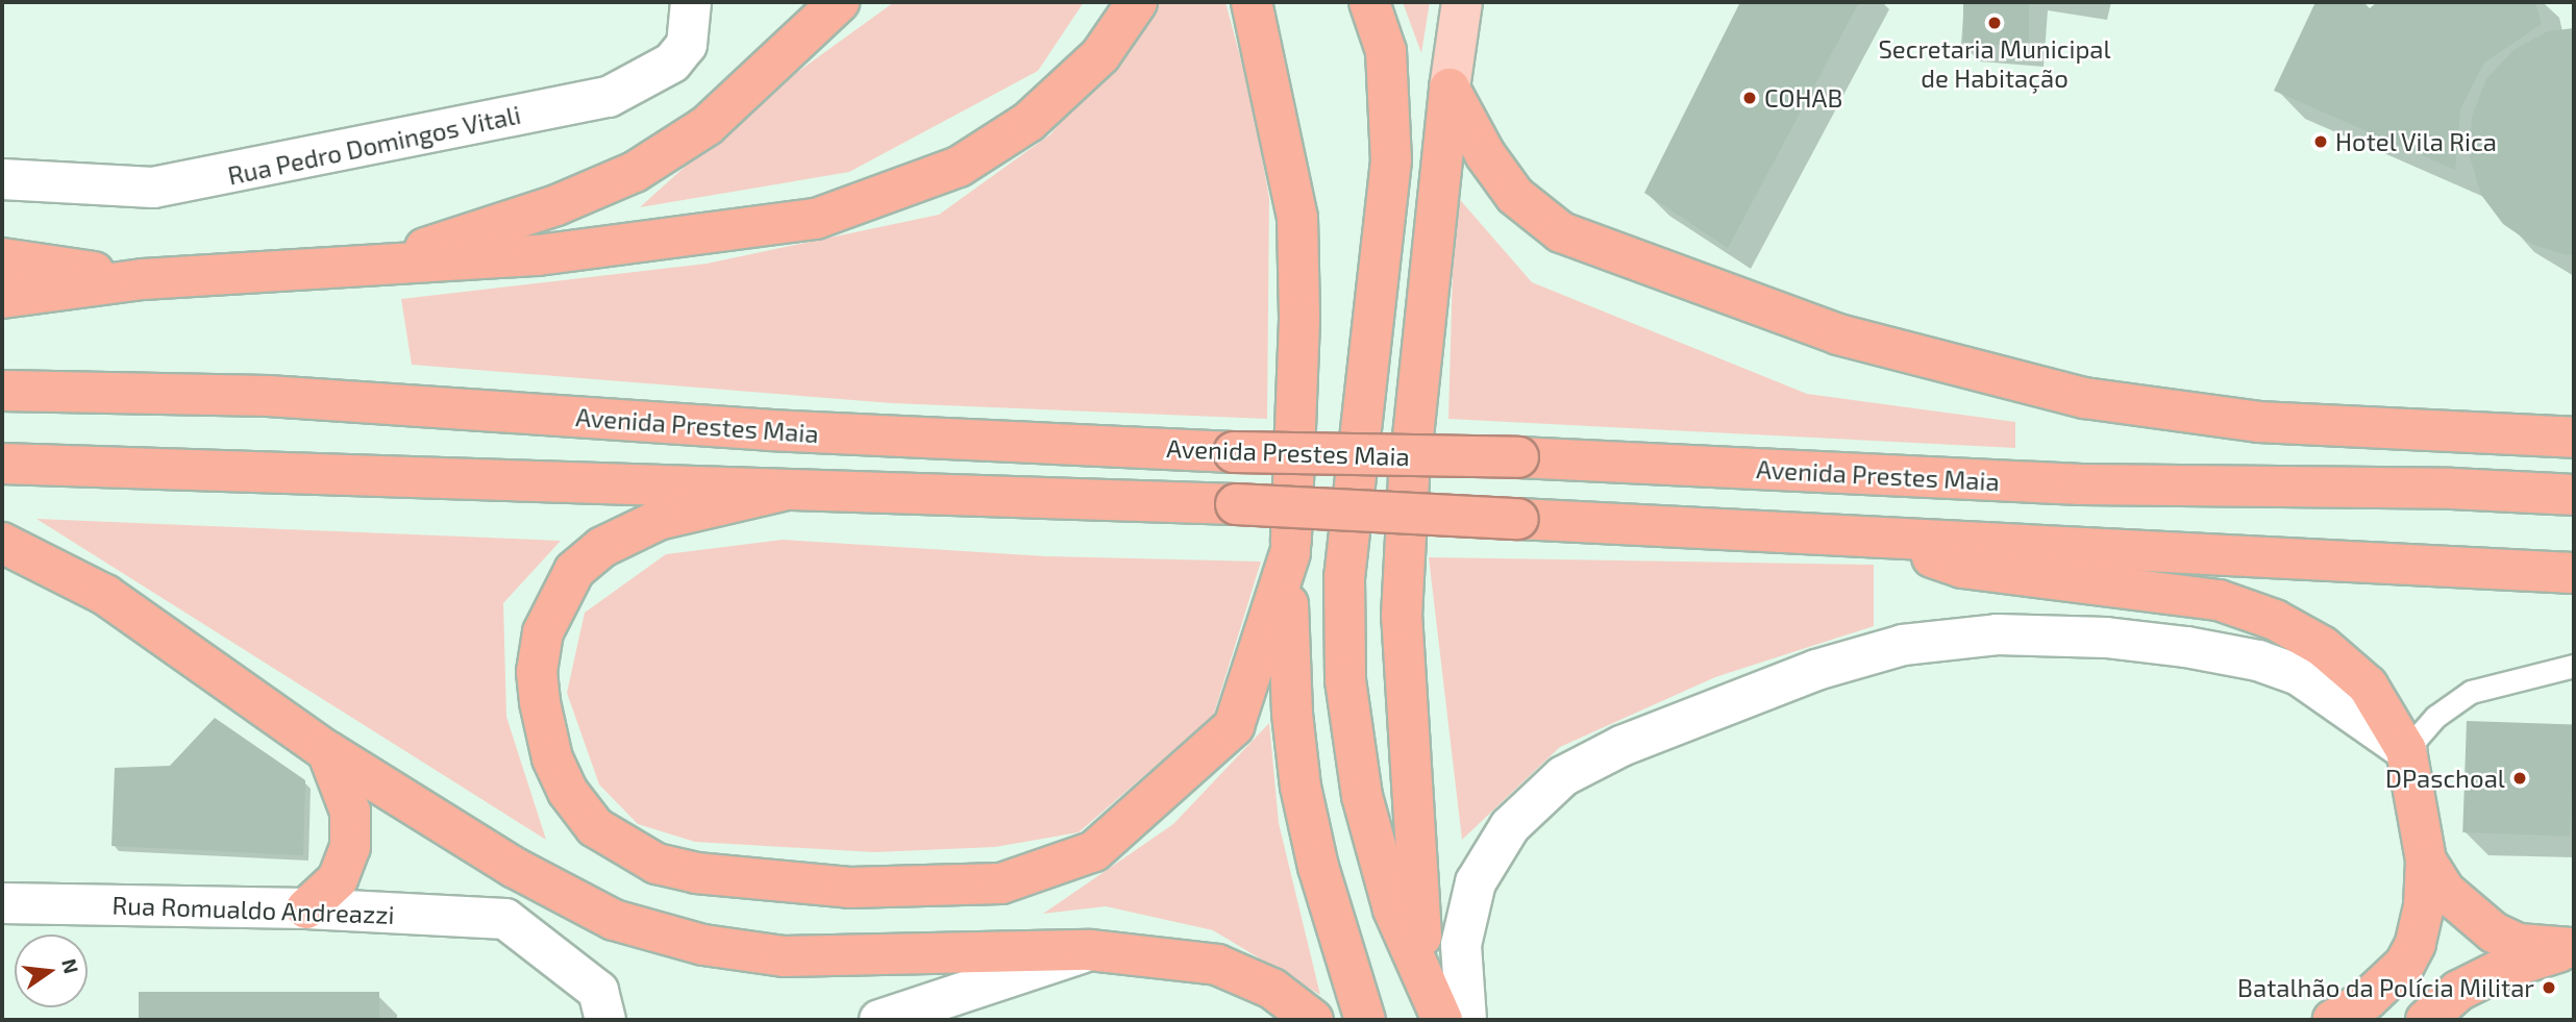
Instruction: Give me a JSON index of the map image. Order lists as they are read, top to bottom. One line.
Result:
{"streets":{"highway":["Avenida Prestes Maia"],"street":["Rua Pedro Domingos Vitali","Rua Romualdo Andreazzi"]},"places":["Secretaria Municipal de Habitação","COHAB","Hotel Vila Rica","DPaschoal","Batalhão da Polícia Militar"],"north":"right"}
